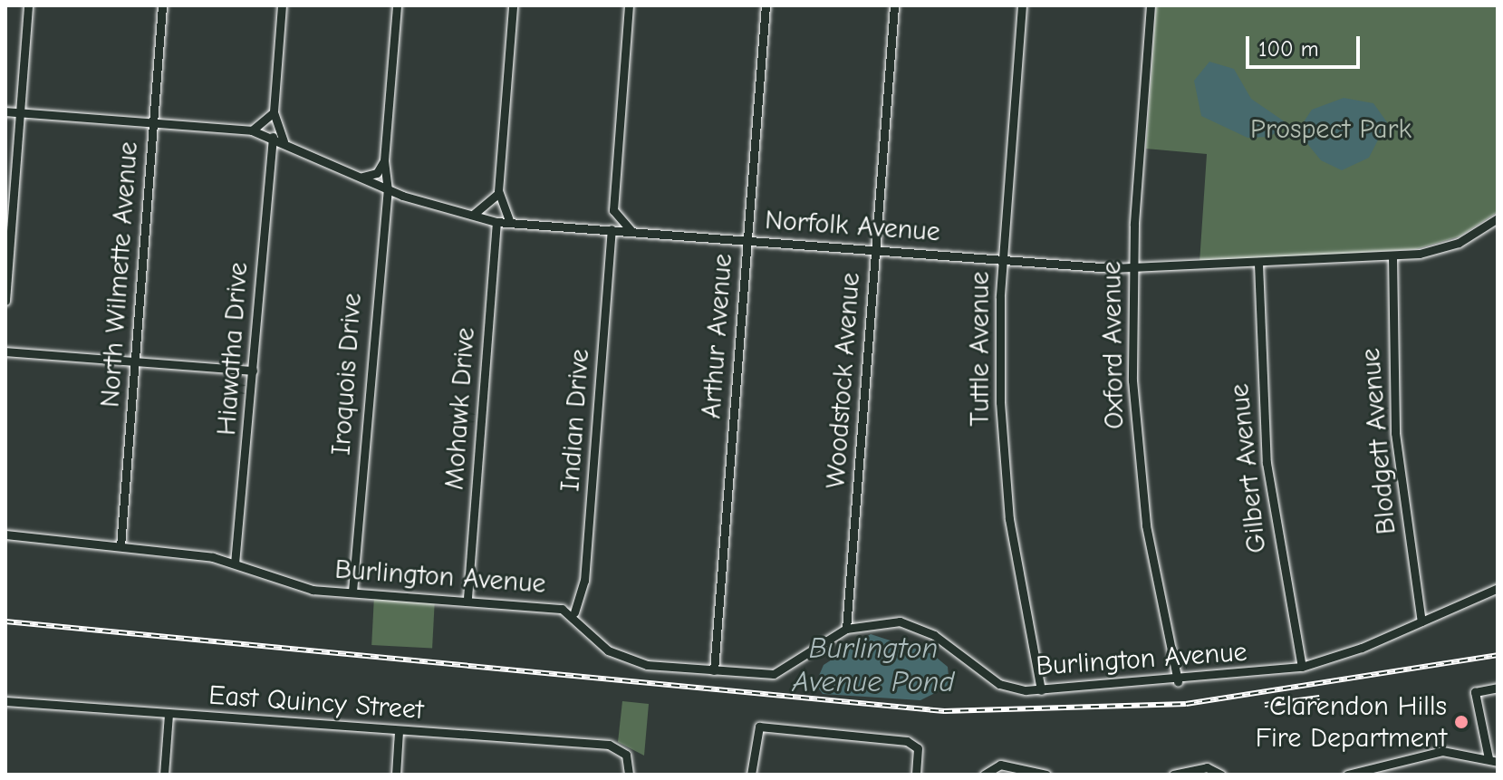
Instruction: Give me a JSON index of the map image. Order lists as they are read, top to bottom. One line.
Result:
{"streets":{"street":["Norfolk Avenue","North Wilmette Avenue","Arthur Avenue","Oxford Avenue","Hiawatha Drive","Tuttle Avenue","Iroquois Drive","Woodstock Avenue","Mohawk Drive","Indian Drive","Blodgett Avenue","Gilbert Avenue","Burlington Avenue","East Quincy Street"]},"crossings":[["Norfolk Avenue","North Wilmette Avenue"],["Norfolk Avenue","Arthur Avenue"],["Norfolk Avenue","Oxford Avenue"],["Norfolk Avenue","Hiawatha Drive"],["Norfolk Avenue","Tuttle Avenue"],["Norfolk Avenue","Iroquois Drive"],["Norfolk Avenue","Woodstock Avenue"],["Norfolk Avenue","Mohawk Drive"],["Norfolk Avenue","Indian Drive"],["Norfolk Avenue","Blodgett Avenue"],["Norfolk Avenue","Gilbert Avenue"],["North Wilmette Avenue","Burlington Avenue"],["Arthur Avenue","Burlington Avenue"],["Oxford Avenue","Burlington Avenue"],["Hiawatha Drive","Burlington Avenue"],["Tuttle Avenue","Burlington Avenue"],["Iroquois Drive","Burlington Avenue"],["Woodstock Avenue","Burlington Avenue"],["Mohawk Drive","Burlington Avenue"],["Indian Drive","Burlington Avenue"],["Blodgett Avenue","Burlington Avenue"],["Gilbert Avenue","Burlington Avenue"]],"water":["Burlington Avenue Pond"],"parks":["Prospect Park"],"places":["Clarendon Hills Fire Department"],"scale_bar":"100 m"}
